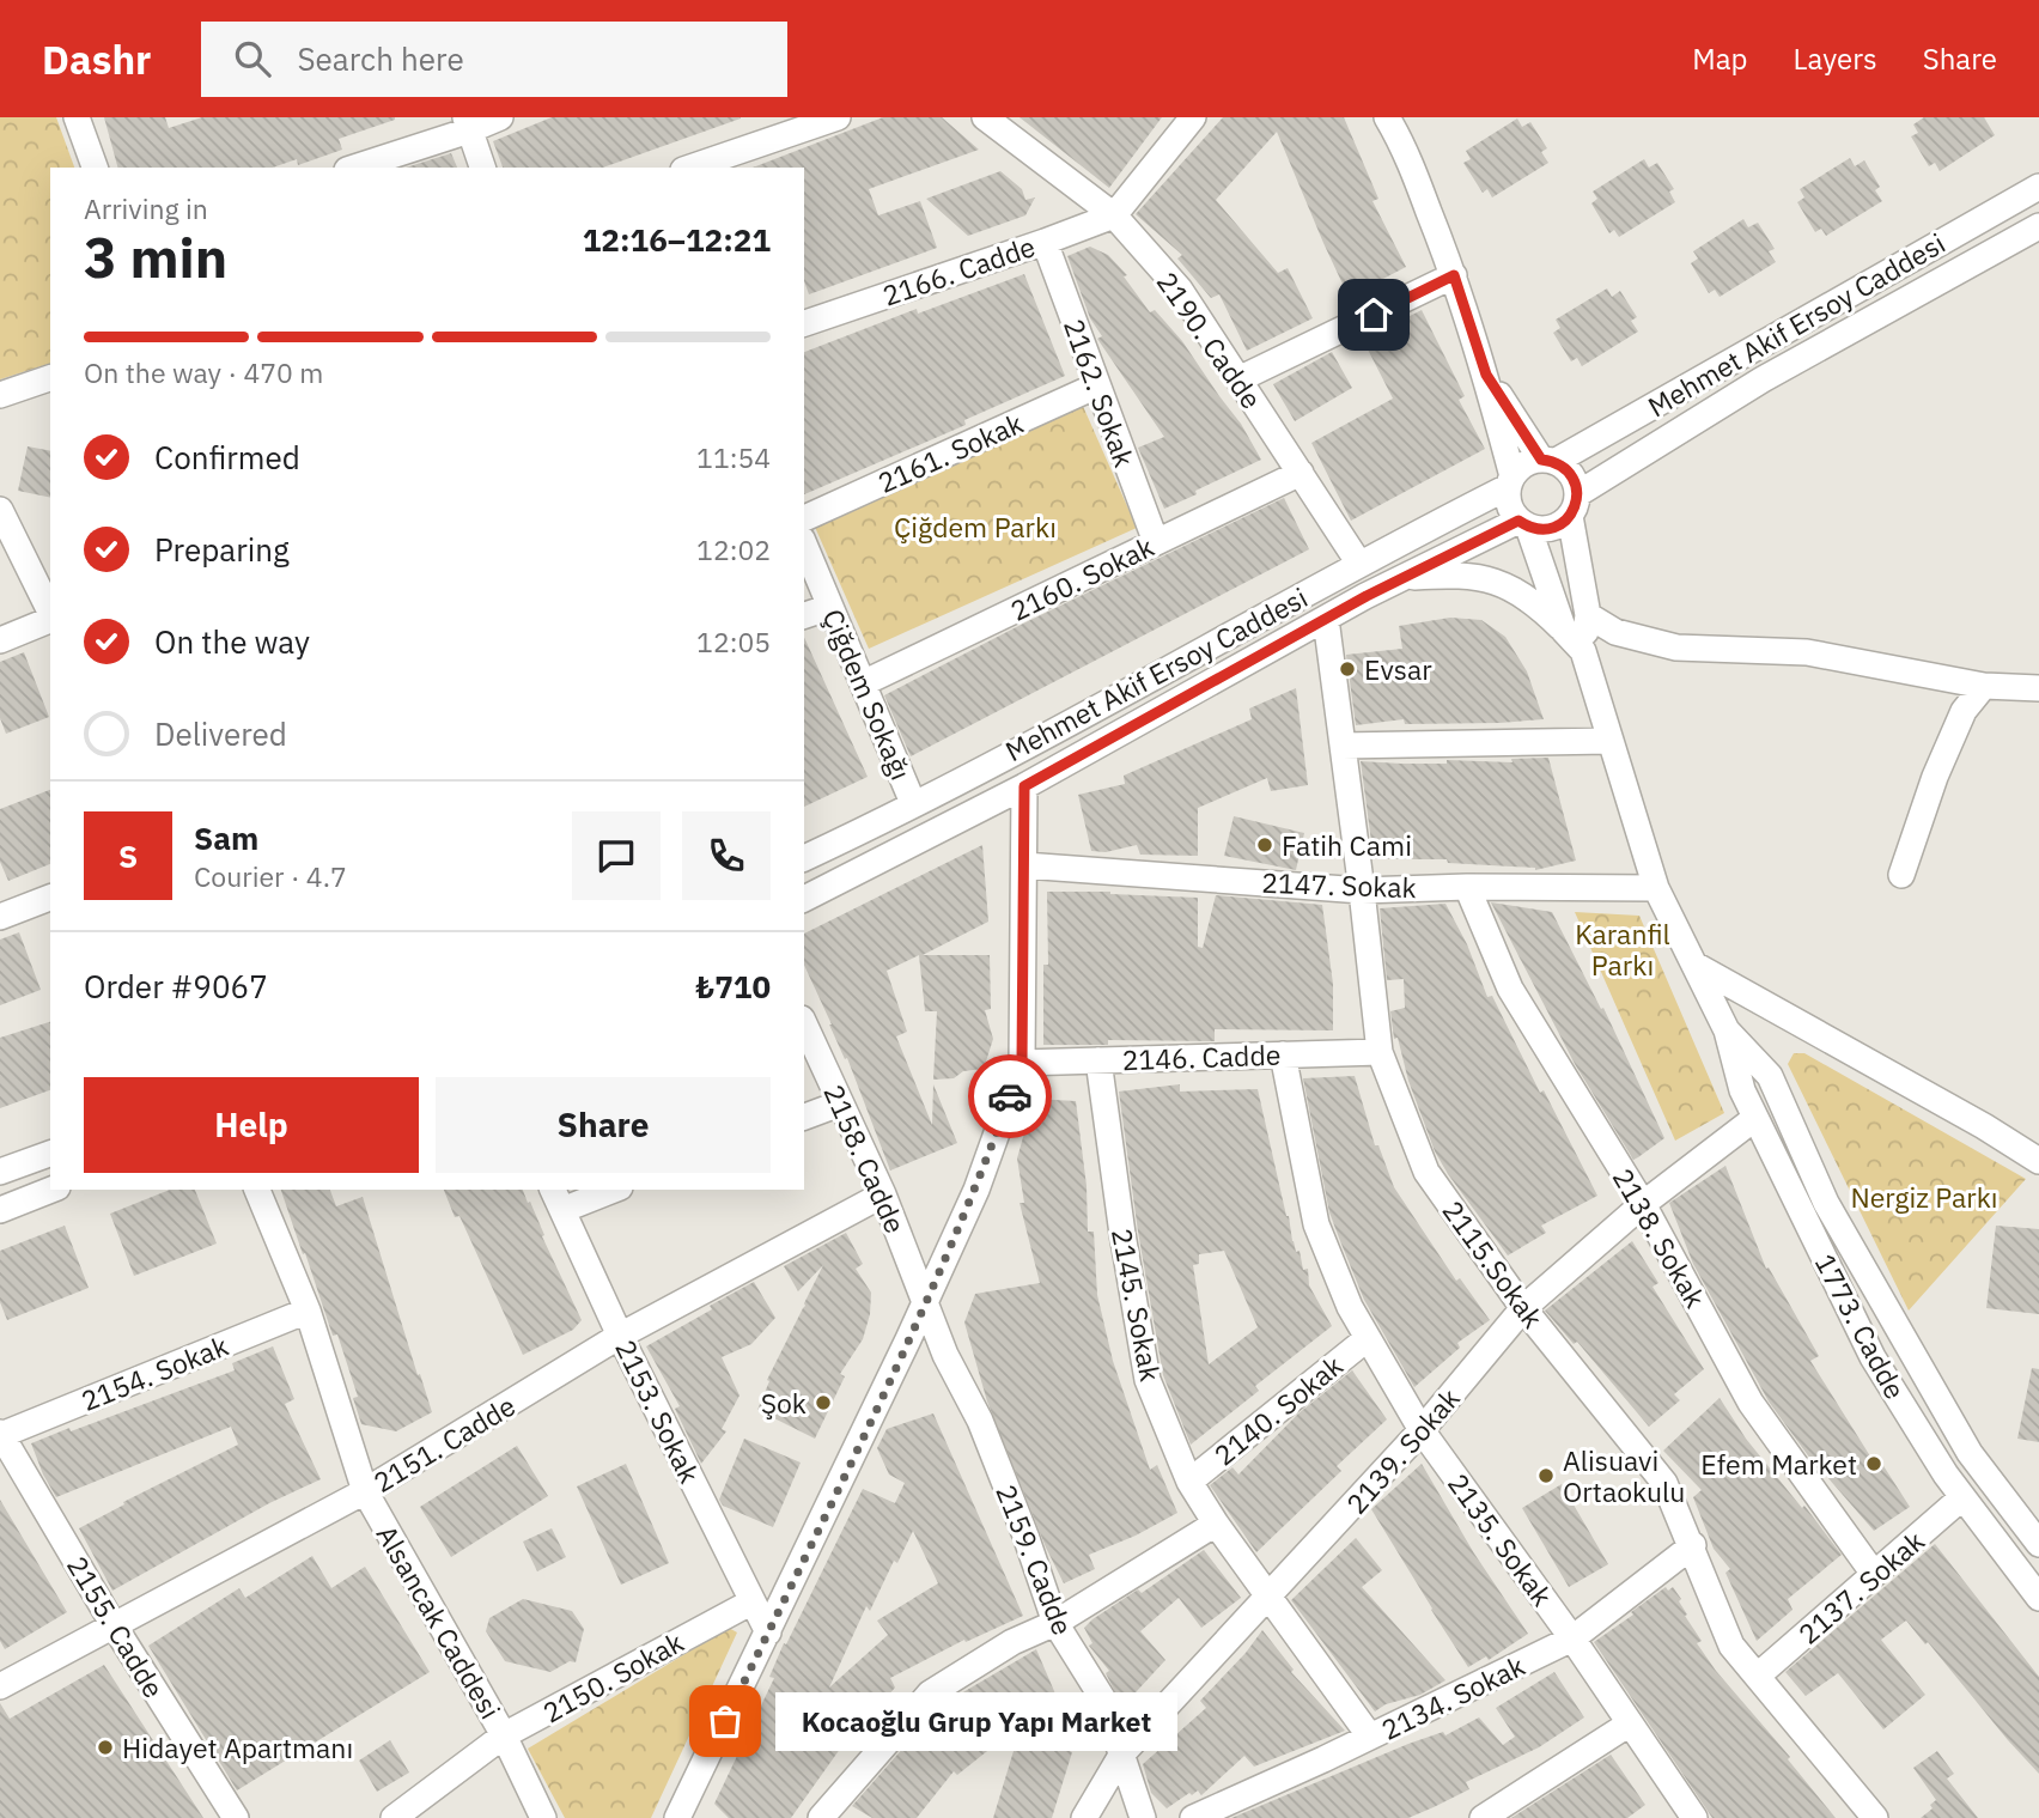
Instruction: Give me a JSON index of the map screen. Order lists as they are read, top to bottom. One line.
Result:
{"streets":{"street":["2166. Cadde","Mehmet Akif Ersoy Caddesi","2190. Cadde","2162. Sokak","2161. Sokak","2160. Sokak","Çiğdem Sokağı","2147. Sokak","2146. Cadde","2158. Cadde","2138. Sokak","2115.Sokak","2145. Sokak","1773. Cadde","2154. Sokak","2140. Sokak","2153. Sokak","2151. Cadde","2139. Sokak","2135. Sokak","2159. Cadde","2137. Sokak","Alsancak Caddesi","2155. Cadde","2150. Sokak","2134. Sokak"]},"crossings":[["2166. Cadde","2190. Cadde"],["2166. Cadde","2162. Sokak"],["Mehmet Akif Ersoy Caddesi","2190. Cadde"],["Mehmet Akif Ersoy Caddesi","Çiğdem Sokağı"],["Mehmet Akif Ersoy Caddesi","2115.Sokak"],["Mehmet Akif Ersoy Caddesi","1773. Cadde"],["2190. Cadde","2160. Sokak"],["2162. Sokak","2161. Sokak"],["2162. Sokak","2160. Sokak"],["2160. Sokak","Çiğdem Sokağı"],["2147. Sokak","2138. Sokak"],["2147. Sokak","2115.Sokak"],["2147. Sokak","1773. Cadde"],["2146. Cadde","2115.Sokak"],["2146. Cadde","2145. Sokak"],["2146. Cadde","2135. Sokak"],["2158. Cadde","2151. Cadde"],["2158. Cadde","2159. Cadde"],["2138. Sokak","2139. Sokak"],["2138. Sokak","2137. Sokak"],["2115.Sokak","2139. Sokak"],["2115.Sokak","2137. Sokak"],["2115.Sokak","2134. Sokak"],["2145. Sokak","2140. Sokak"],["2145. Sokak","2139. Sokak"],["2145. Sokak","2134. Sokak"],["1773. Cadde","2139. Sokak"],["1773. Cadde","2137. Sokak"],["2154. Sokak","Alsancak Caddesi"],["2154. Sokak","2155. Cadde"],["2140. Sokak","2135. Sokak"],["2153. Sokak","2151. Cadde"],["2153. Sokak","2150. Sokak"],["2151. Cadde","Alsancak Caddesi"],["2151. Cadde","2155. Cadde"],["2139. Sokak","2135. Sokak"],["2139. Sokak","2159. Cadde"],["2135. Sokak","2134. Sokak"],["Alsancak Caddesi","2150. Sokak"]],"parks":["Çiğdem Parkı","Karanfil Parkı","Nergiz Parkı"],"places":["Evsar","Fatih Cami","Şok","Efem Market","Alisuavi Ortaokulu","Kocaoğlu Grup Yapı Market","Hidayet Apartmanı"],"page":{"header":"Dashr","search":"Search here","nav":["Map","Layers","Share"],"heading":["3 min","Arriving in","12:16–12:21"],"panel":["Sam","Courier · 4.7","Order #9067","₺710"],"bar":"On the way · 470 m","list":[["Confirmed","11:54"],["Preparing","12:02"],["On the way","12:05"],"Delivered"],"round":"S","buttons":["Help","Share"],"bubble":"Kocaoğlu Grup Yapı Market"}}
